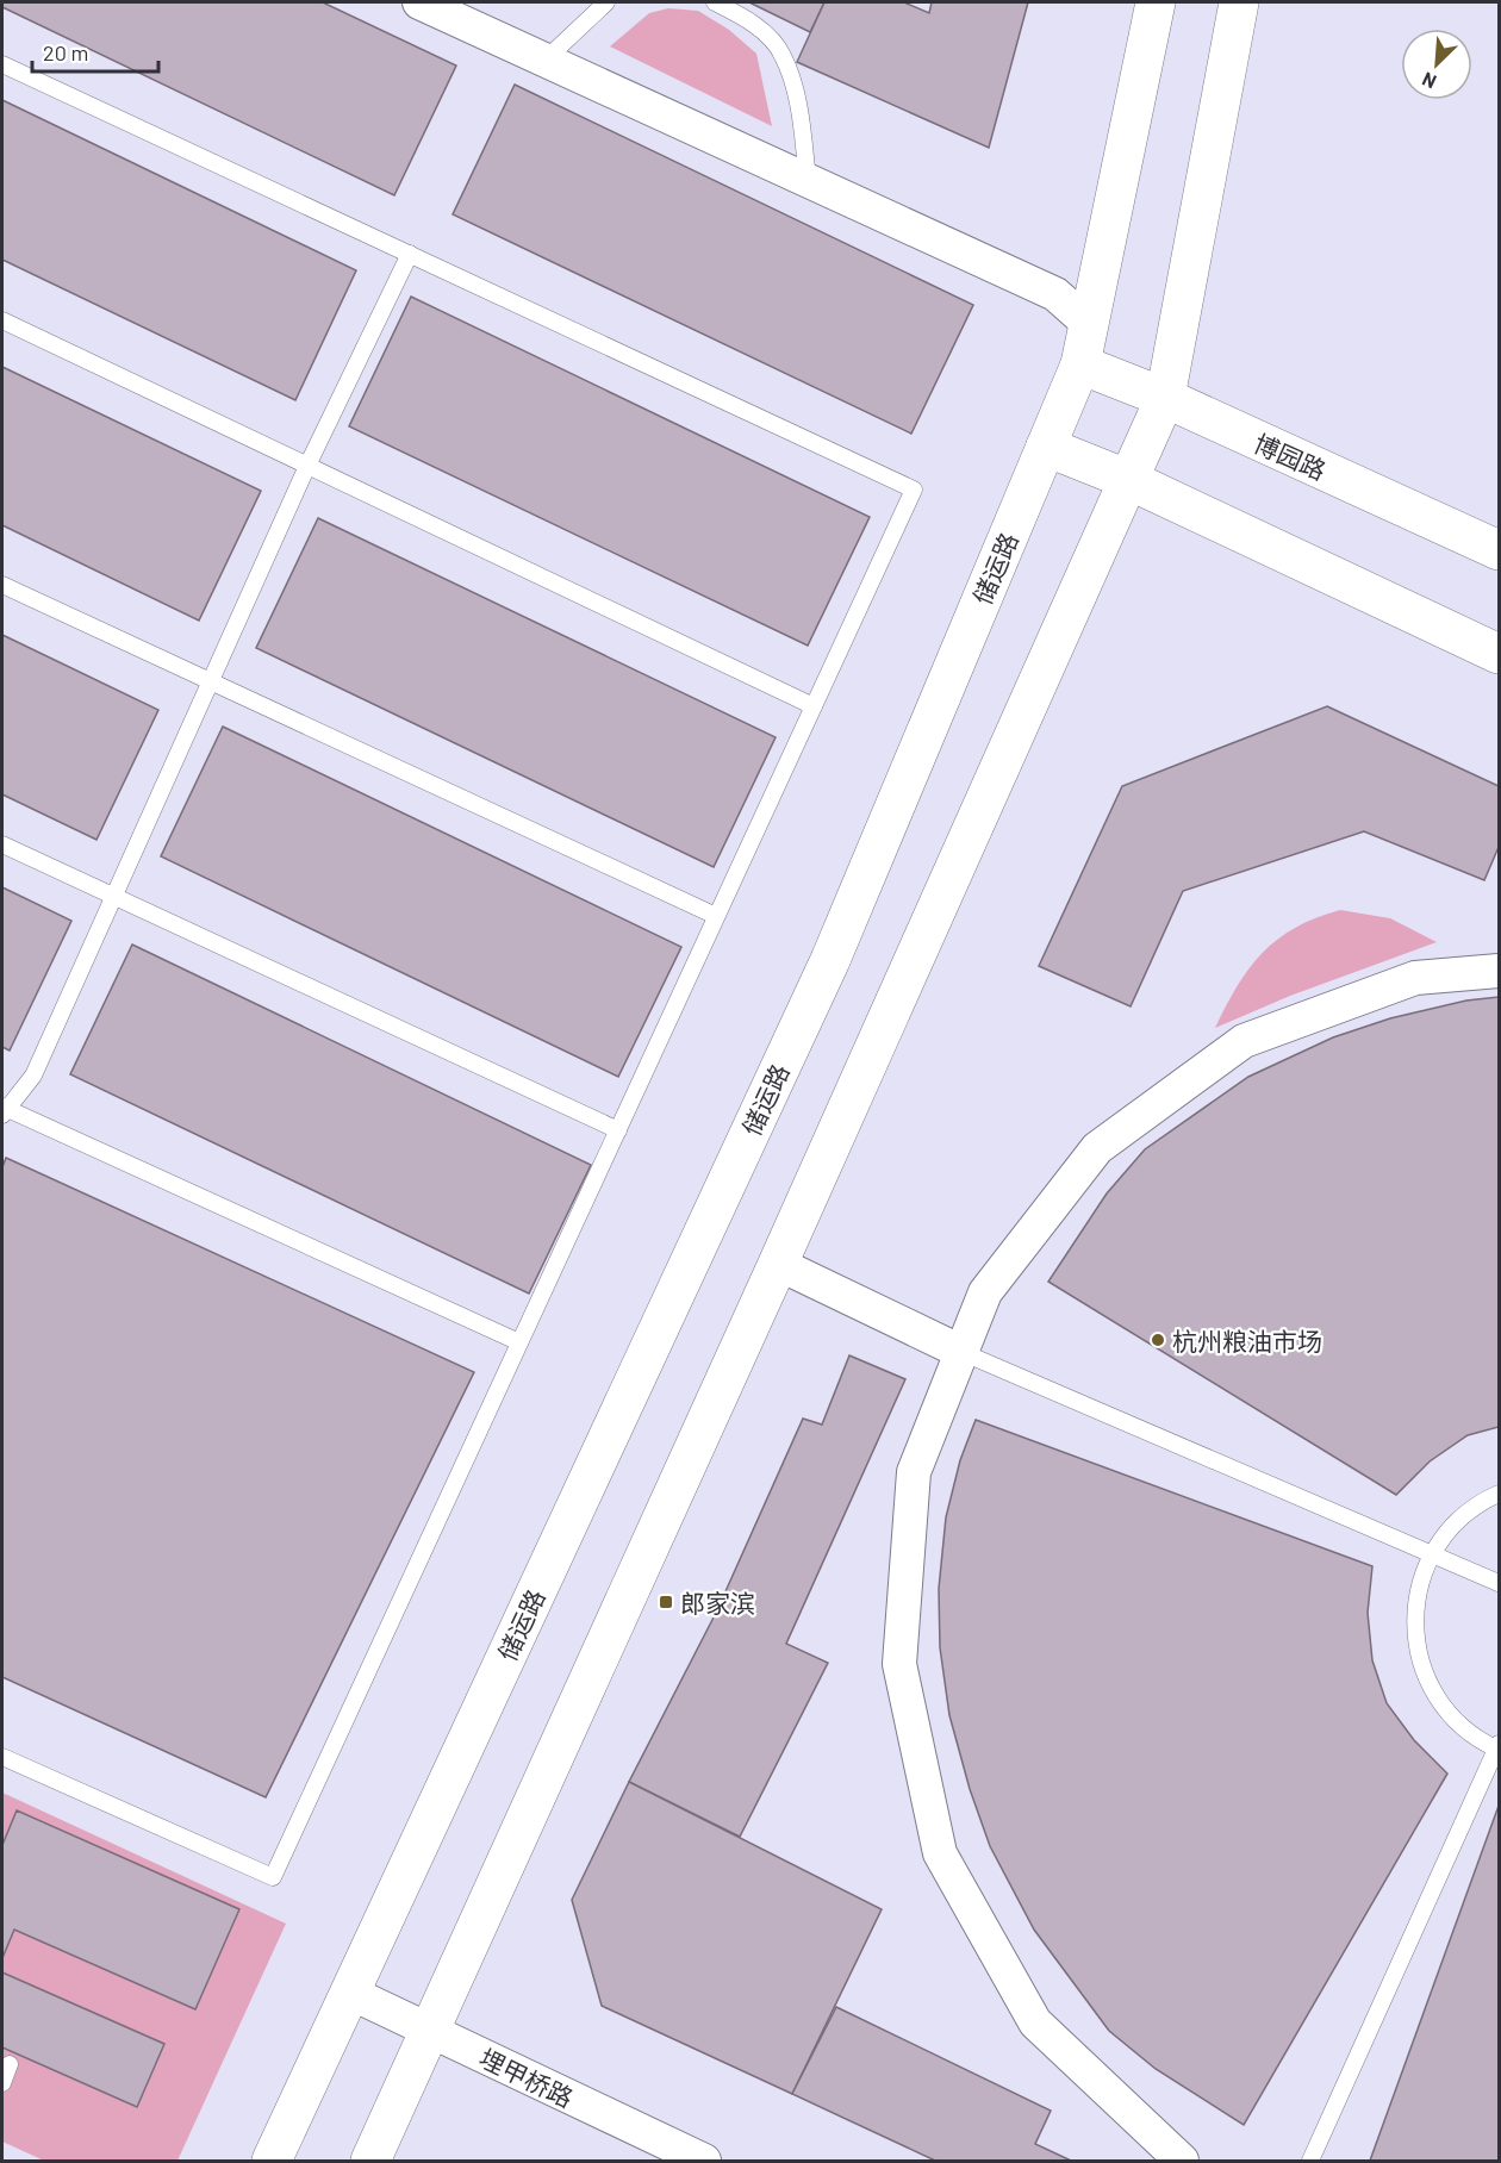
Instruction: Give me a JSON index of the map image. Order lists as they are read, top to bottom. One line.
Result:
{"streets":{"main road":["博园路","储运路"],"street":["埋甲桥路"]},"crossings":[["博园路","储运路"],["储运路","埋甲桥路"]],"places":{"other":["杭州粮油市场"],"transit":["郎家滨"]},"scale_bar":"20 m","north":"bottom left"}
